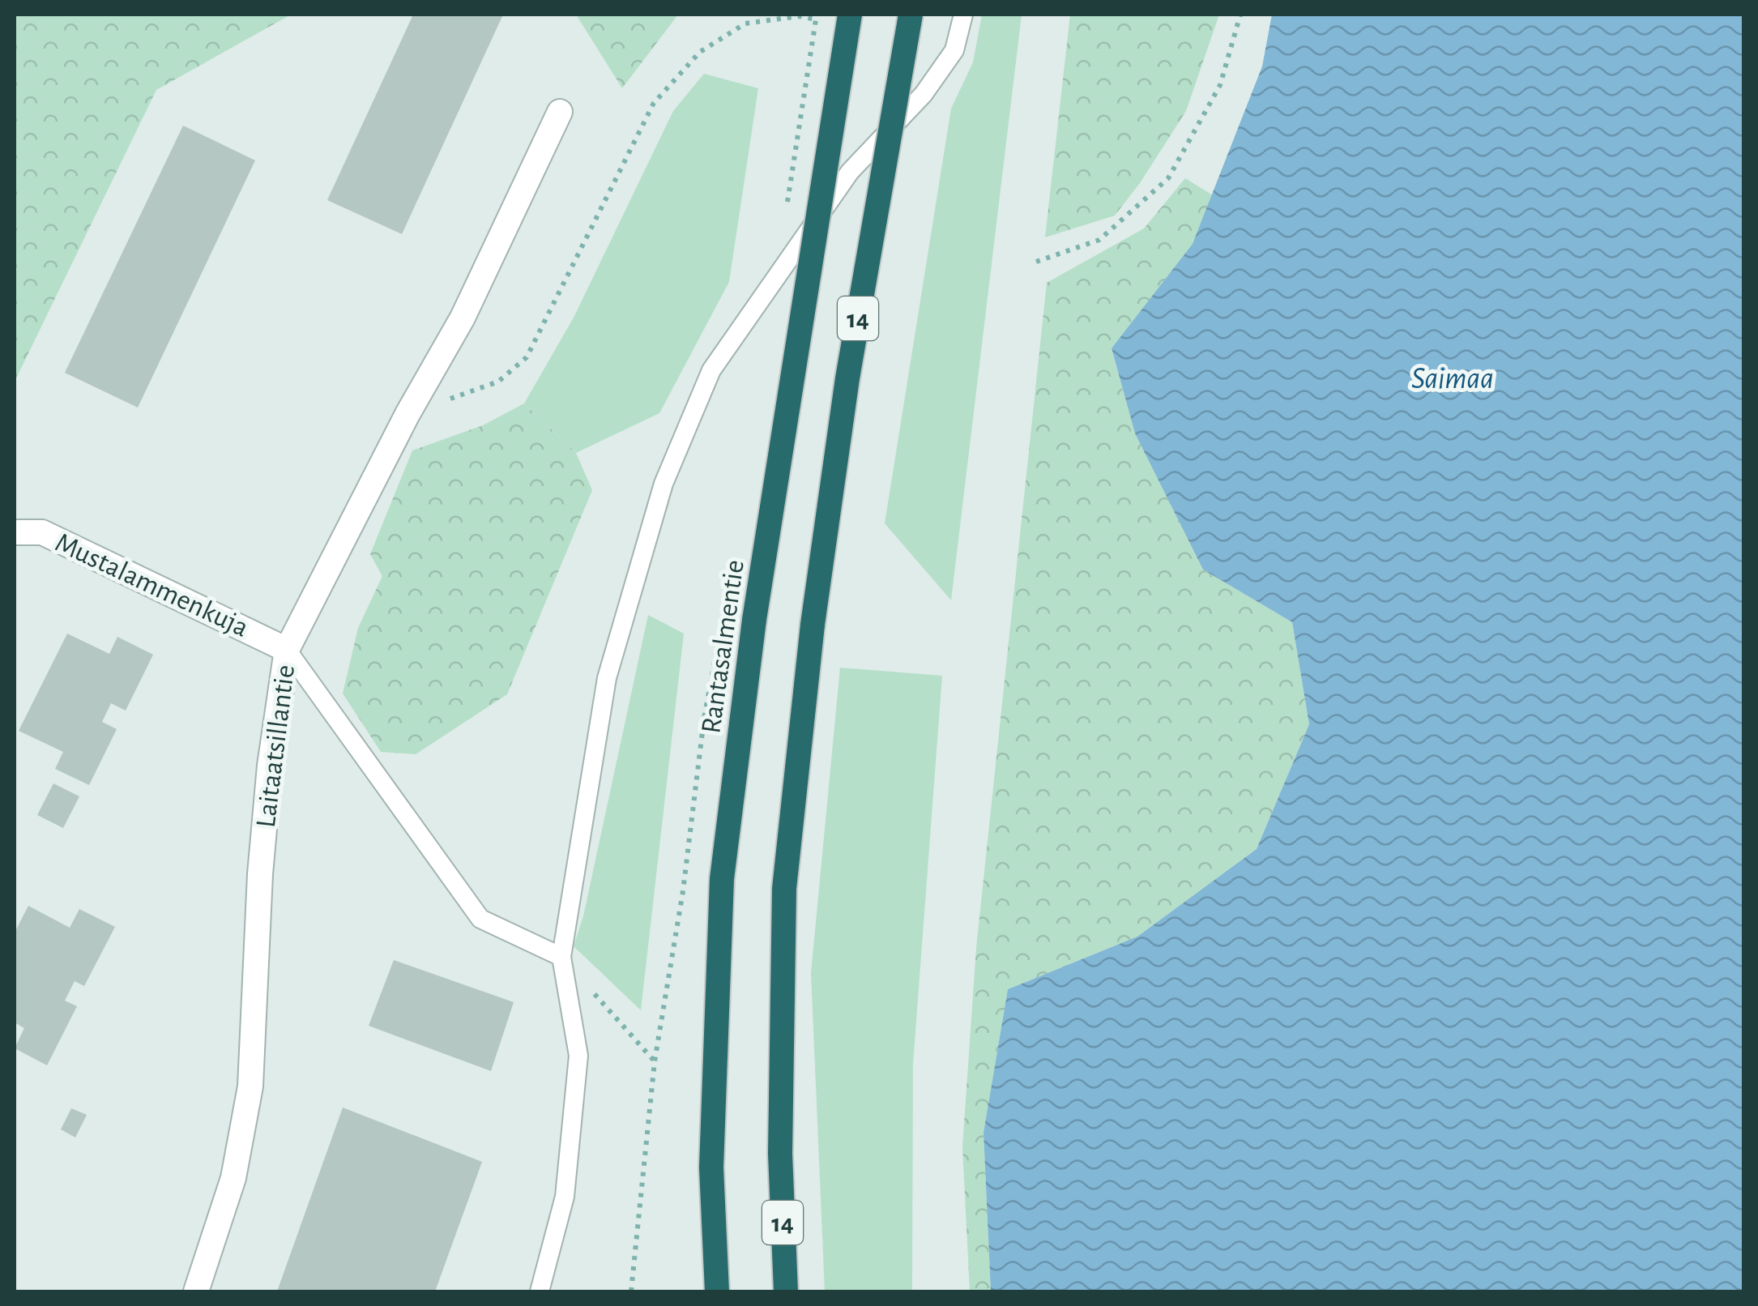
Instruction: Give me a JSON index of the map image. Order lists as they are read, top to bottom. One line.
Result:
{"streets":{"highway":["14","Rantasalmentie"],"street":["Mustalammenkuja","Laitaatsillantie"]},"crossings":[["Mustalammenkuja","Laitaatsillantie"]],"water":["Saimaa"]}
